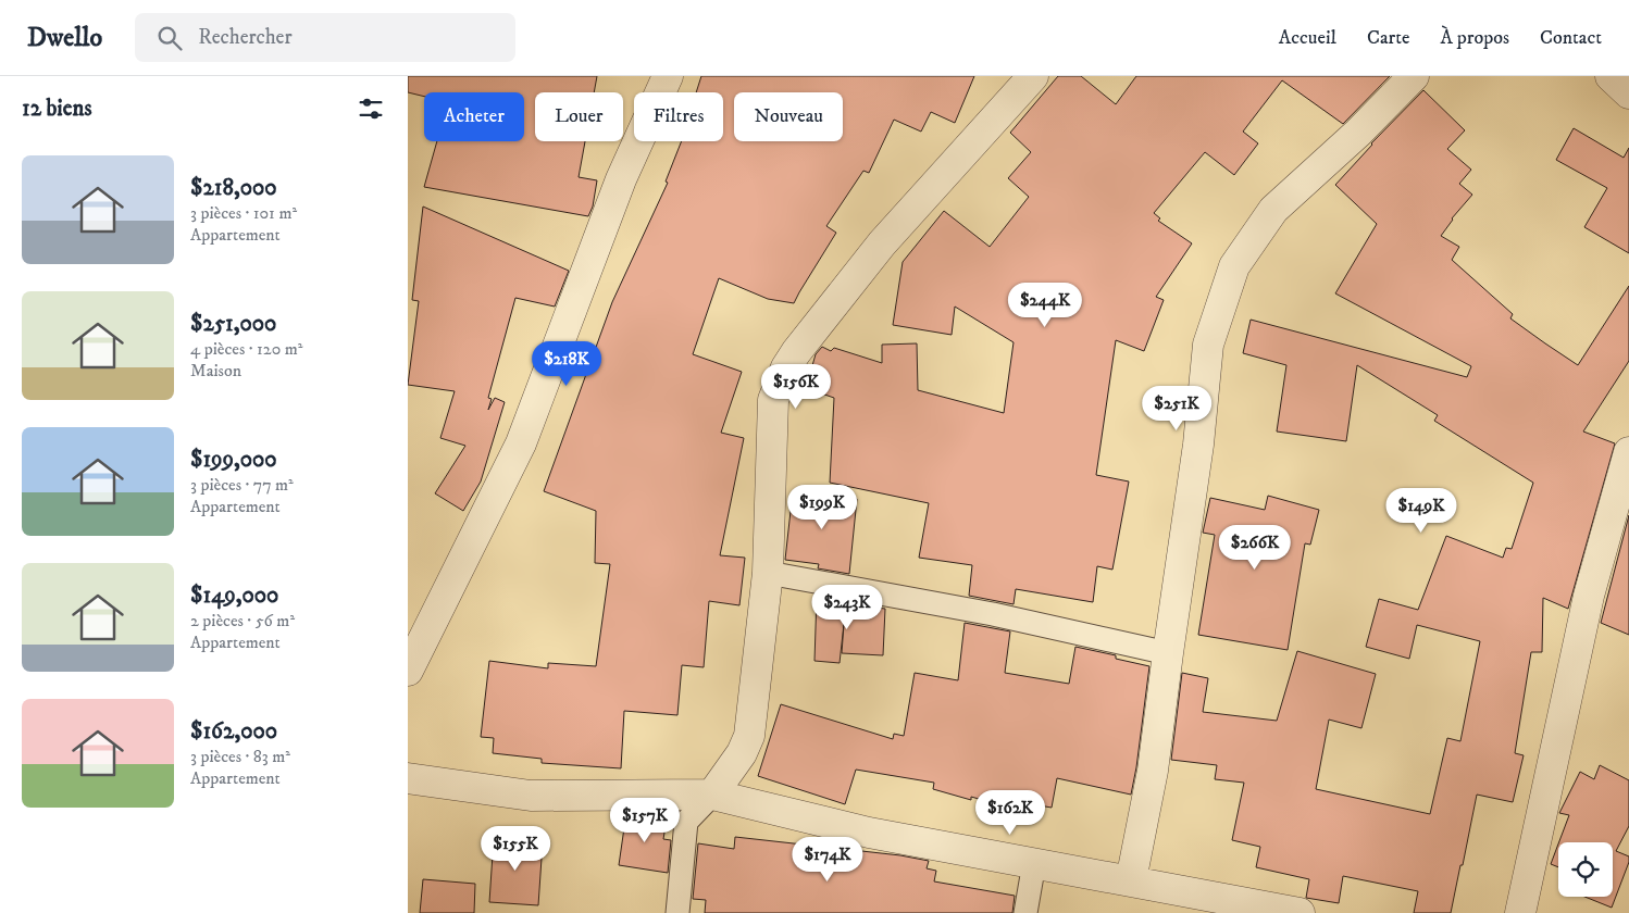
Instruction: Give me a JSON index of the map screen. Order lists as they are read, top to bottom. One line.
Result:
{"page":{"header":"Dwello","search":"Rechercher","nav":["Accueil","Carte","À propos","Contact"],"heading":"12 biens","chip":["Acheter","Louer","Filtres","Nouveau"],"list":[{"name":"$218,000","note":"3 pièces · 101 m² · Appartement"},{"name":"$251,000","note":"4 pièces · 120 m² · Maison"},{"name":"$199,000","note":"3 pièces · 77 m² · Appartement"},{"name":"$149,000","note":"2 pièces · 56 m² · Appartement"},{"name":"$162,000","note":"3 pièces · 83 m² · Appartement"}],"price":["$244K","$218K","$156K","$251K","$199K","$149K","$266K","$243K","$162K","$157K","$155K","$174K"]}}
